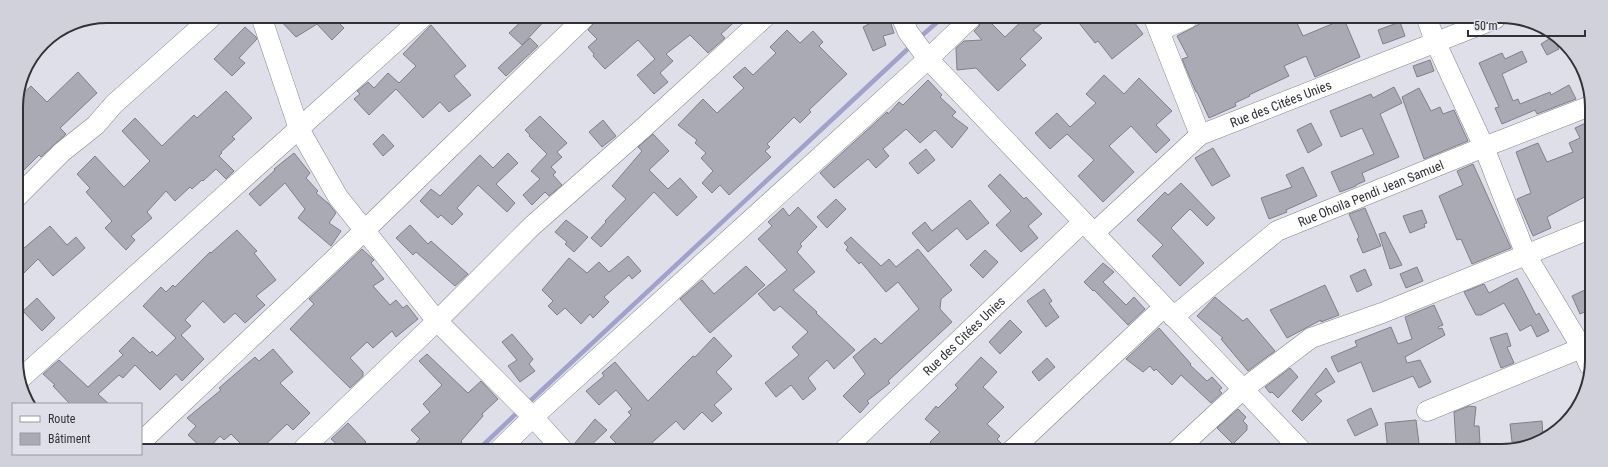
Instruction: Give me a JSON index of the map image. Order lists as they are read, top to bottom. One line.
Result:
{"streets":{"street":["Rue des Citées Unies","Rue Ohoila Pendi Jean Samuel"]},"legend":["Route","Bâtiment"],"scale_bar":"50 m"}
